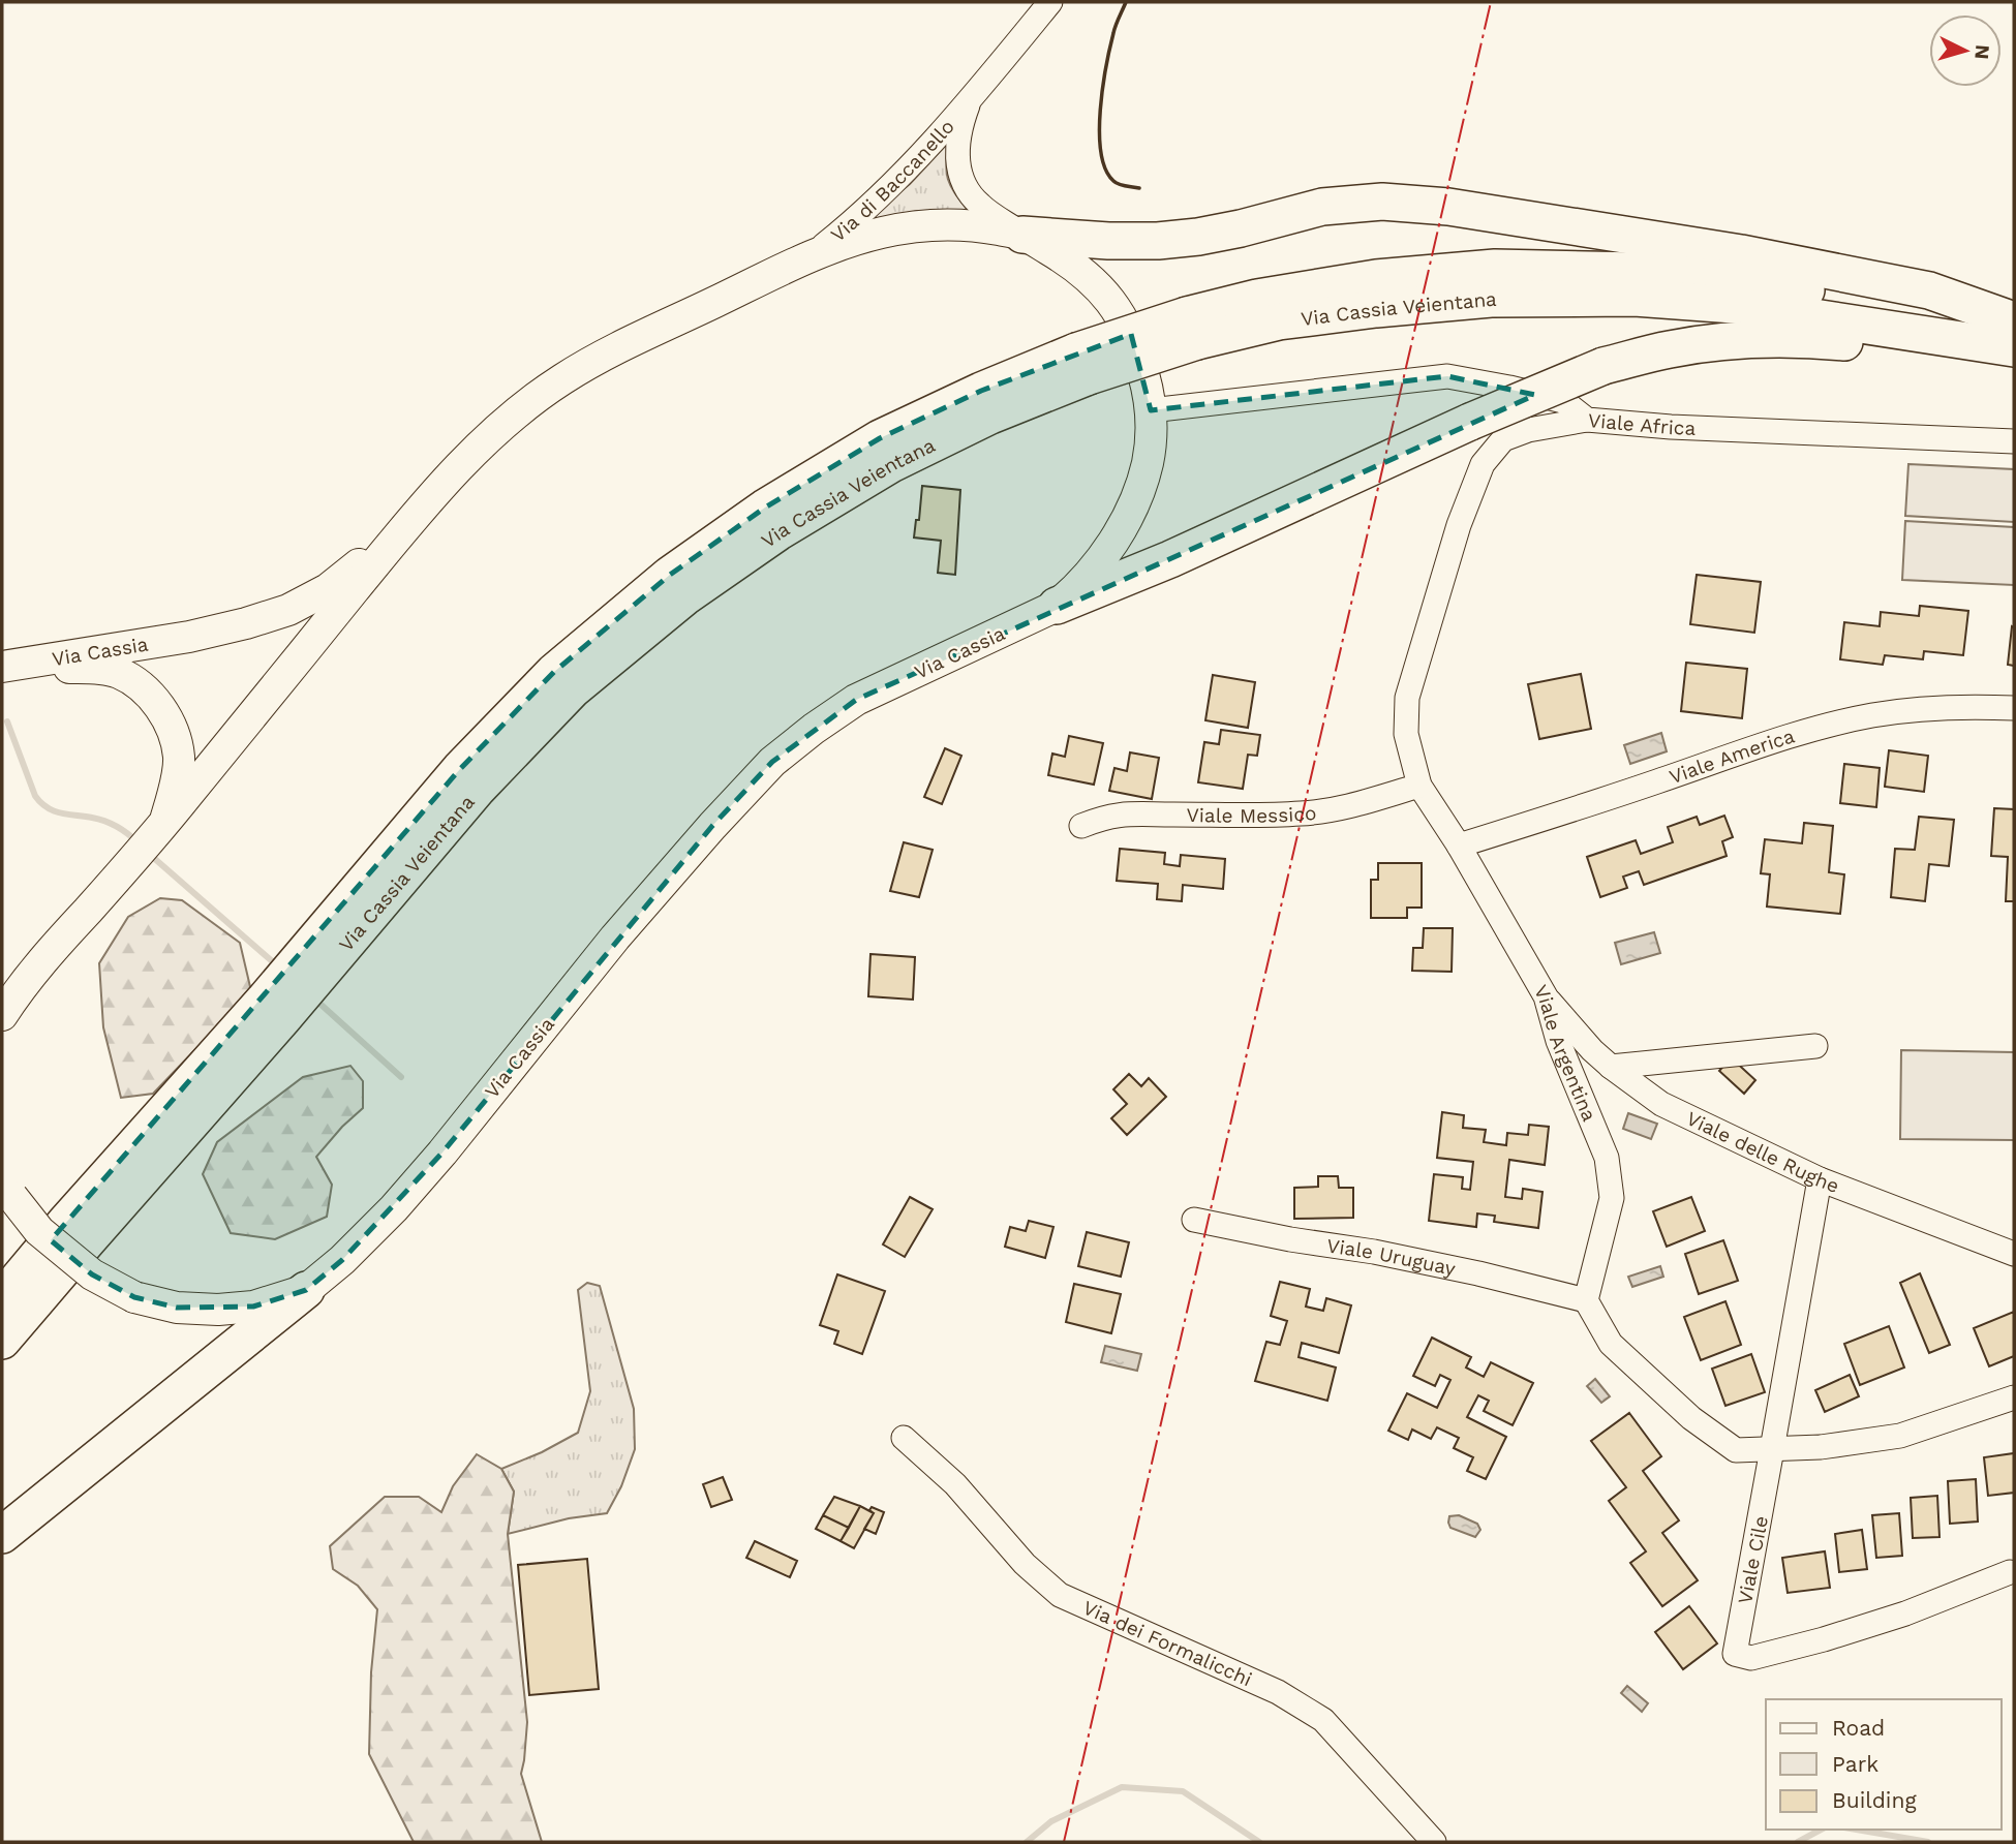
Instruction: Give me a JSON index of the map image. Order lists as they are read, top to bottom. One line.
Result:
{"streets":{"highway":["Via Cassia Veientana"],"main road":["Via Cassia"],"street":["Via di Baccanello","Viale Africa","Viale America","Viale Messico","Viale Argentina","Viale delle Rughe","Viale Uruguay","Viale Cile","Via dei Formalicchi"]},"crossings":[["Via di Baccanello","Via Cassia"],["Viale Africa","Via Cassia"],["Viale Africa","Viale Argentina"],["Viale America","Viale Argentina"],["Viale Messico","Viale Argentina"],["Viale Argentina","Viale delle Rughe"],["Viale Argentina","Viale Uruguay"],["Viale delle Rughe","Viale Cile"]],"legend":["Road","Park","Building"],"north":"right"}
